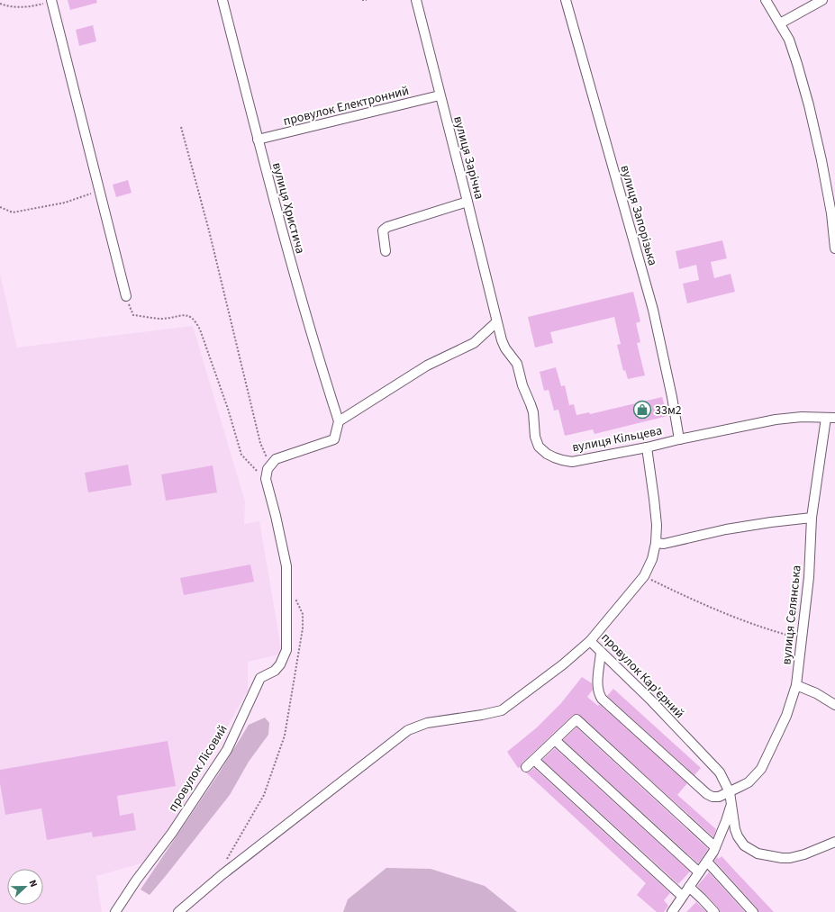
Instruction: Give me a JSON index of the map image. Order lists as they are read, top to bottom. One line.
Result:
{"streets":{"street":["провулок Електронний","вулиця Зарічна","вулиця Христича","вулиця Запорізька","вулиця Кільцева","вулиця Селянська","провулок Кар'єрний","провулок Лісовий"]},"crossings":[["провулок Електронний","вулиця Зарічна"],["провулок Електронний","вулиця Христича"],["вулиця Зарічна","вулиця Кільцева"],["вулиця Запорізька","вулиця Кільцева"],["вулиця Кільцева","вулиця Селянська"],["вулиця Кільцева","провулок Кар'єрний"],["вулиця Селянська","провулок Кар'єрний"]],"places":{"shop":["33м2"]},"north":"right"}
